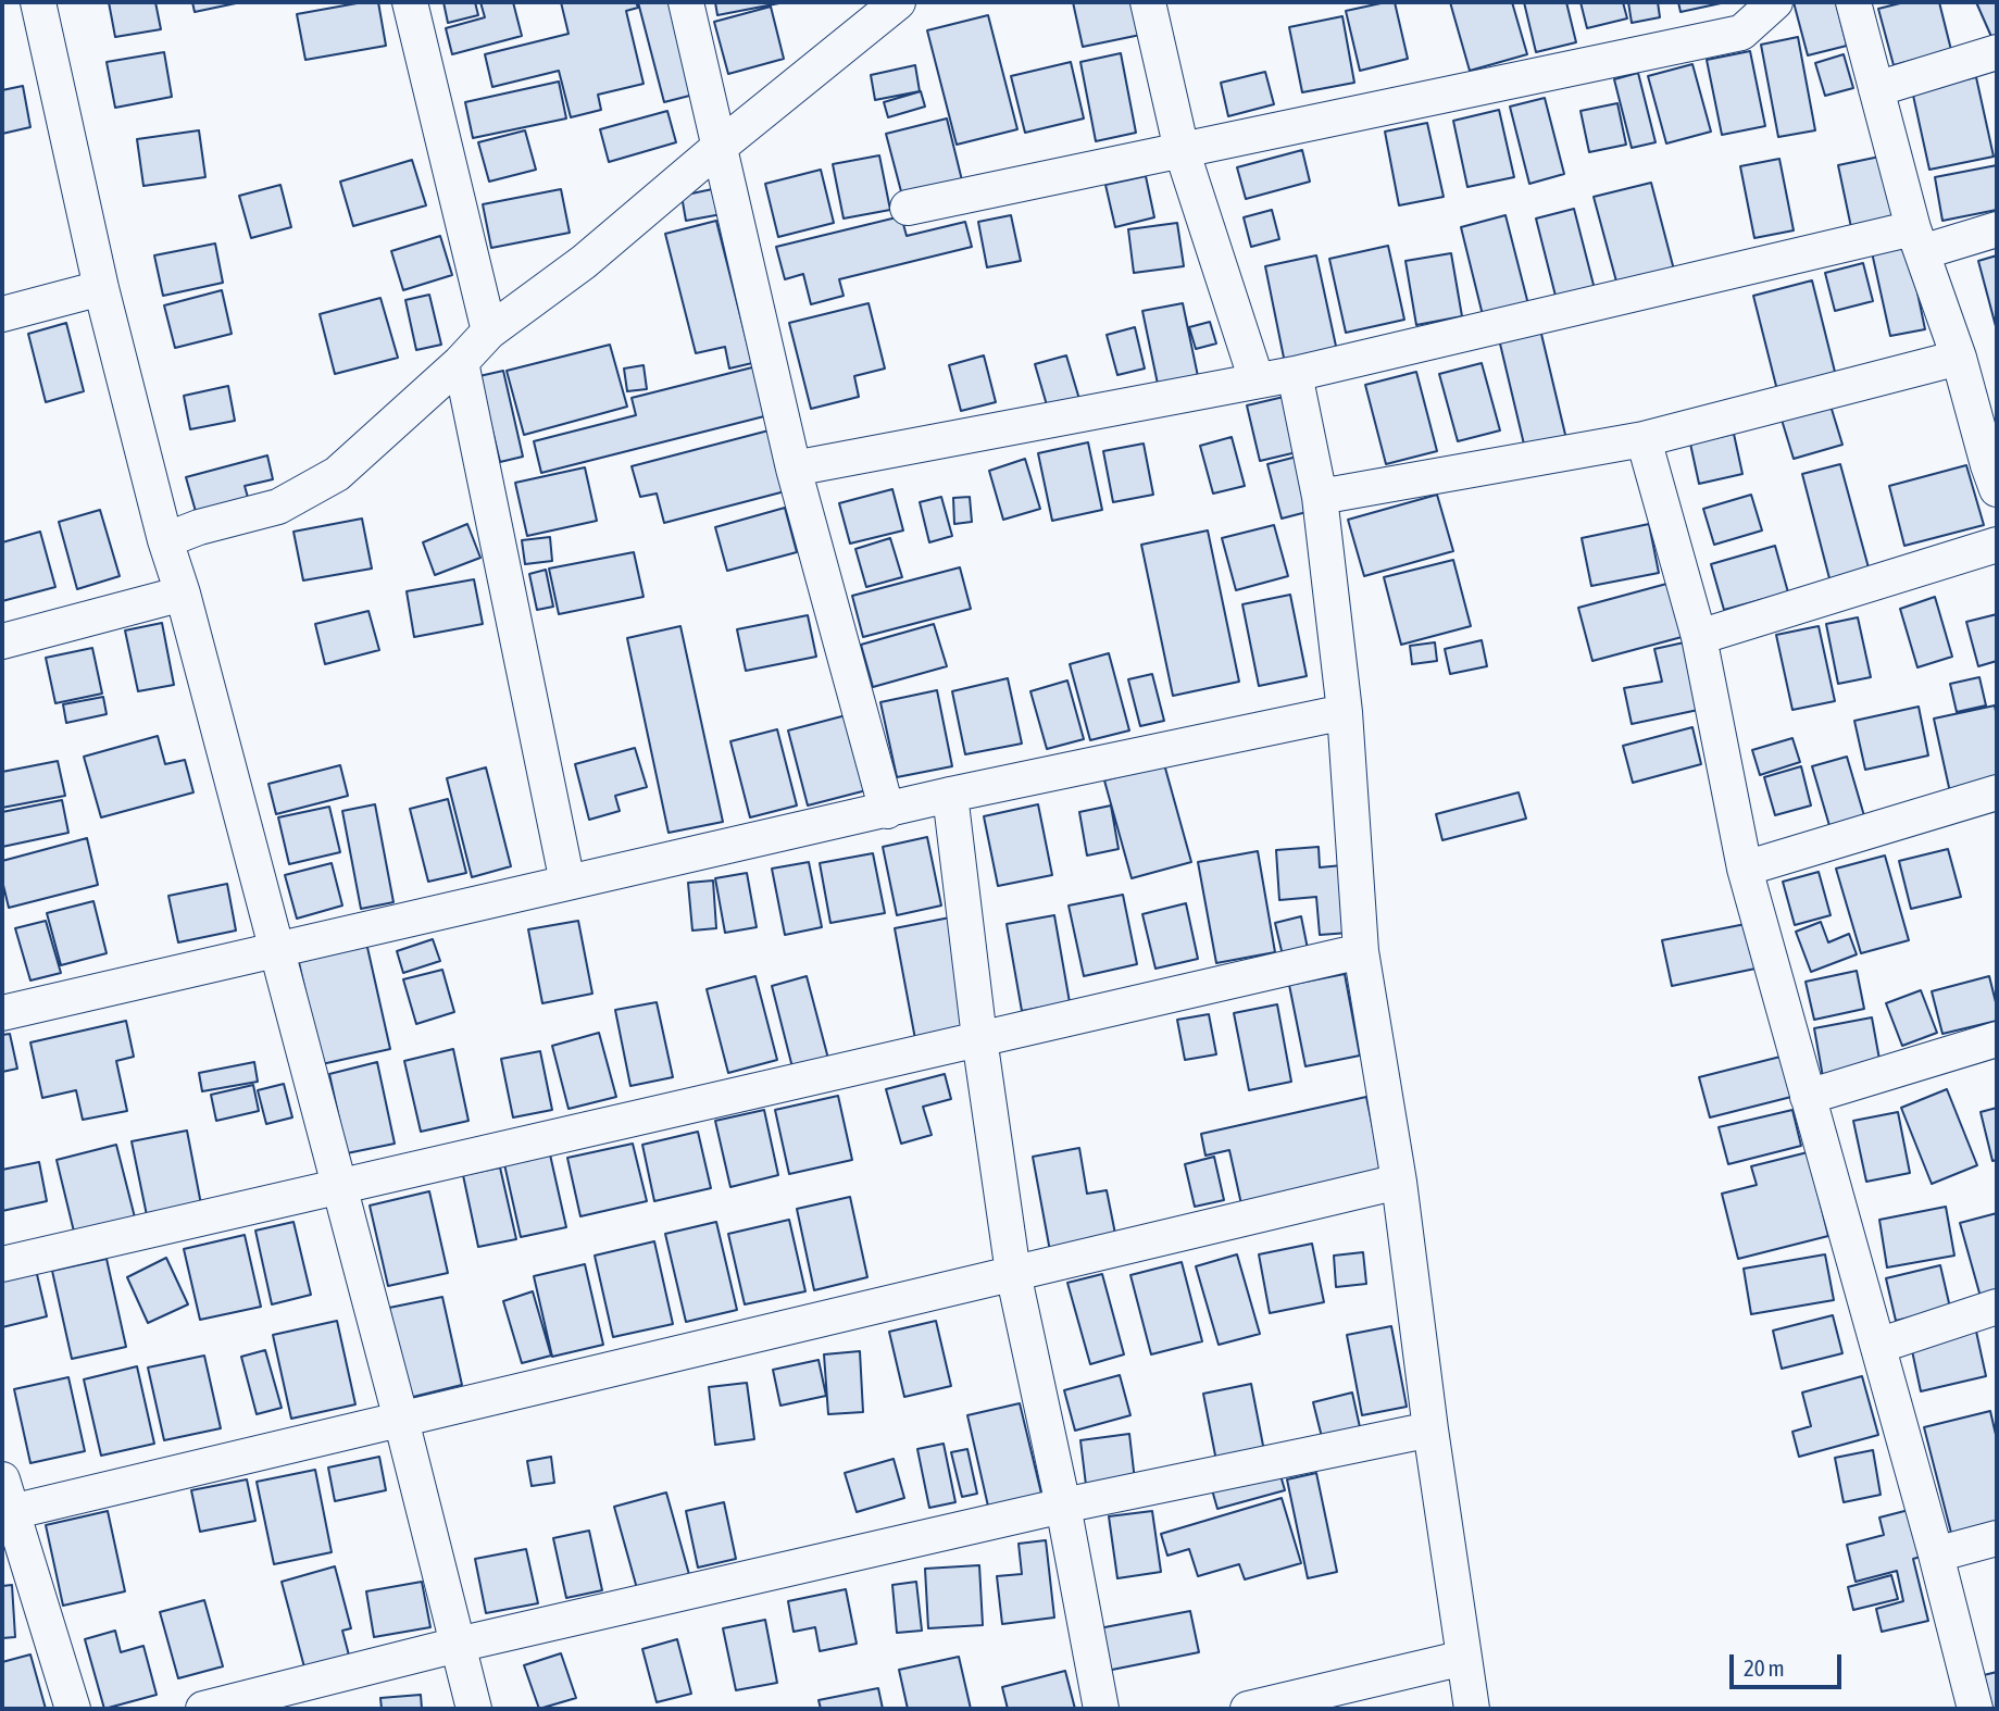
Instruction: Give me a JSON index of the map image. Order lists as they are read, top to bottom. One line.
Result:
{"scale_bar":"20 m"}
